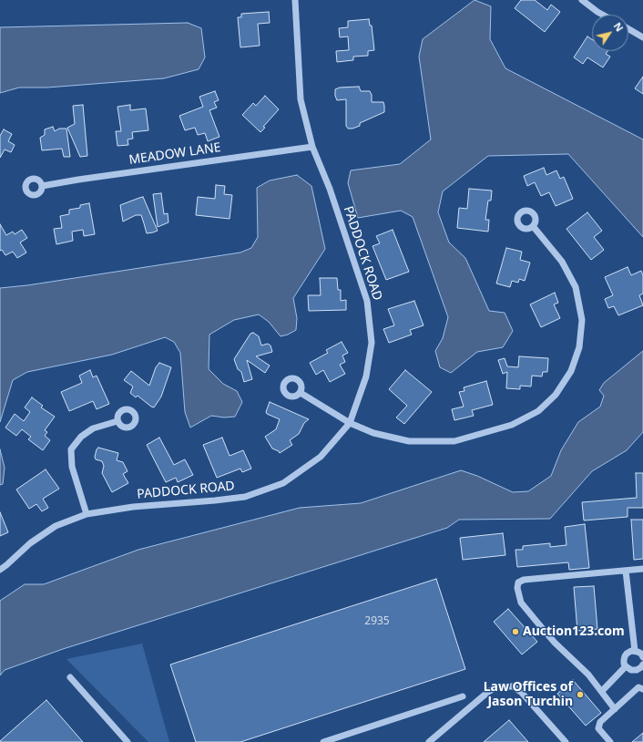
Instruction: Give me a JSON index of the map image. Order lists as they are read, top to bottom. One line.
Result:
{"streets":{"street":["MEADOW LANE","PADDOCK ROAD"]},"crossings":[["MEADOW LANE","PADDOCK ROAD"]],"places":["Auction123.com","Law Offices of Jason Turchin"],"house_numbers":["2935"],"north":"top right"}
